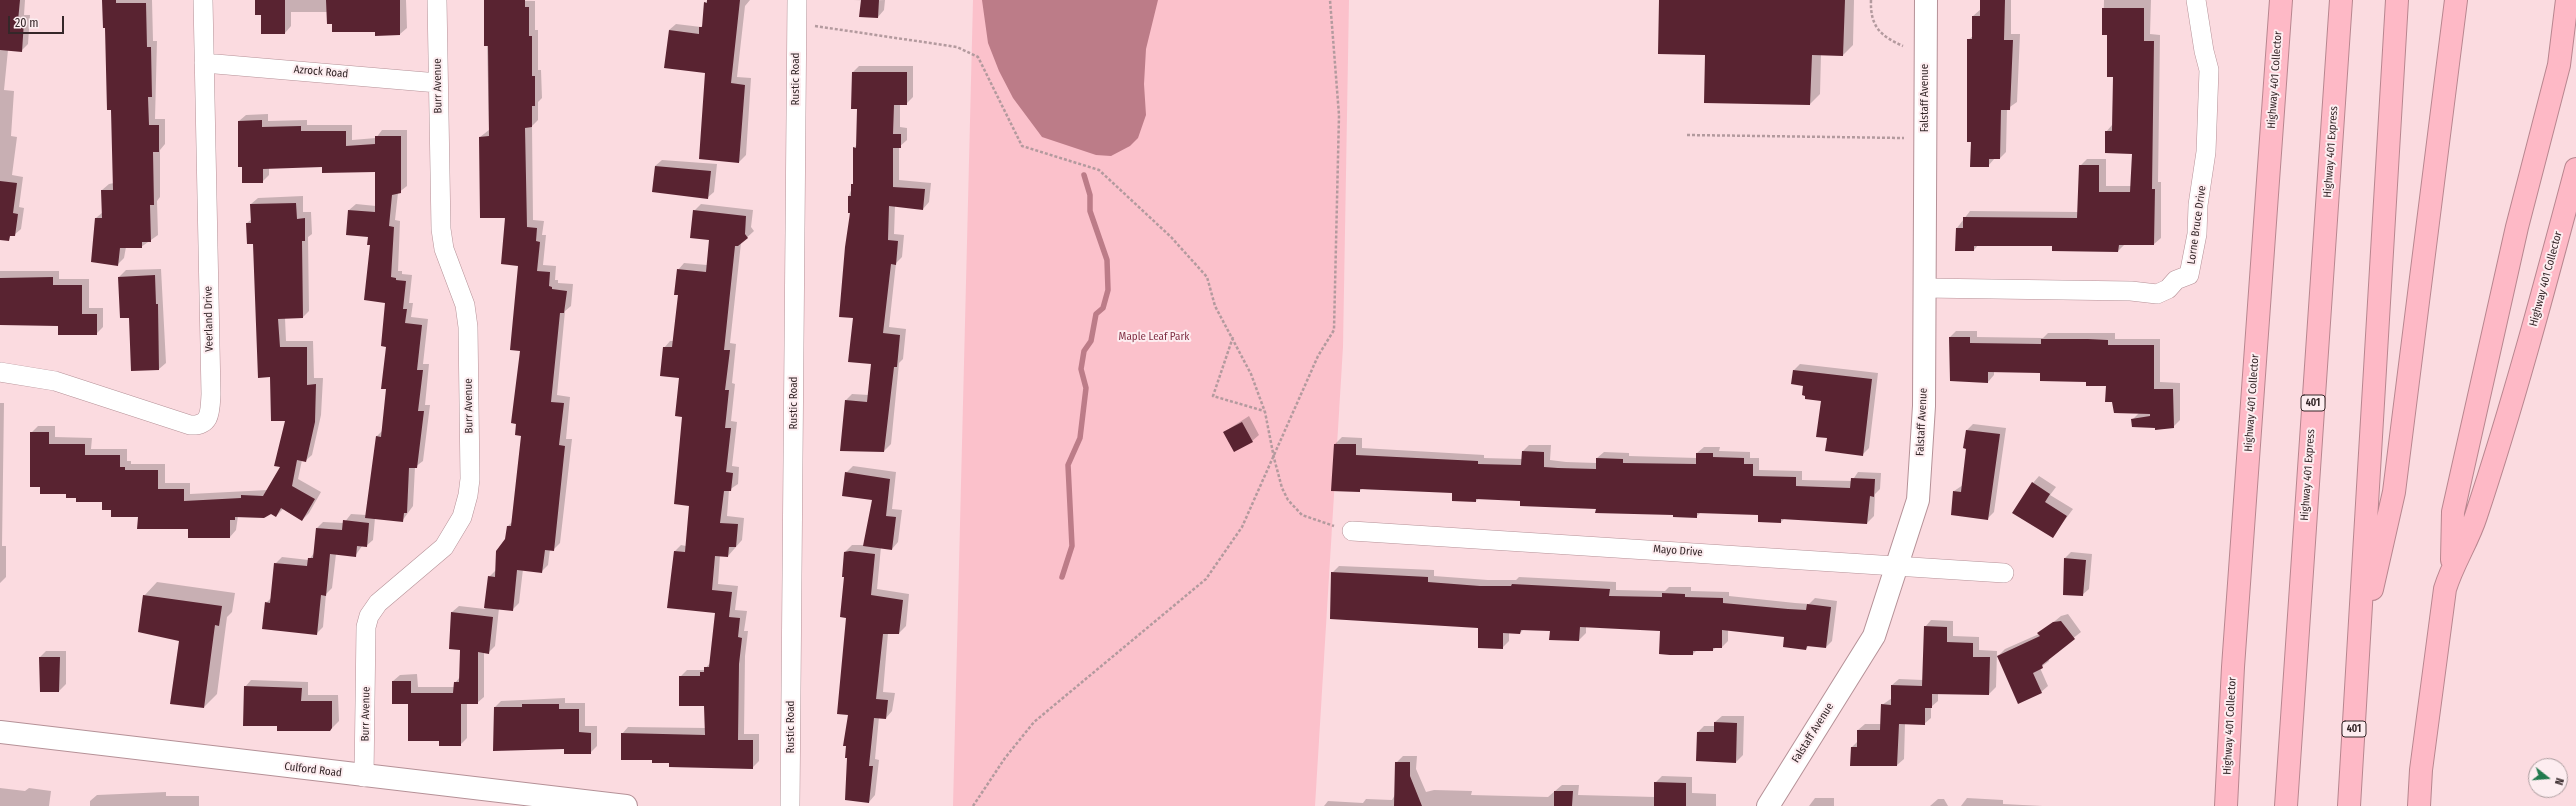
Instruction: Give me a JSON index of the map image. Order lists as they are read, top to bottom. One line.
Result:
{"streets":{"highway":["Highway 401 Collector","Highway 401 Express","401"],"street":["Azrock Road","Rustic Road","Burr Avenue","Falstaff Avenue","Lorne Bruce Drive","Veerland Drive","Mayo Drive","Culford Road"]},"crossings":[["Azrock Road","Burr Avenue"],["Azrock Road","Veerland Drive"],["Burr Avenue","Culford Road"],["Falstaff Avenue","Lorne Bruce Drive"],["Falstaff Avenue","Mayo Drive"]],"parks":["Maple Leaf Park"],"scale_bar":"20 m","north":"right"}
